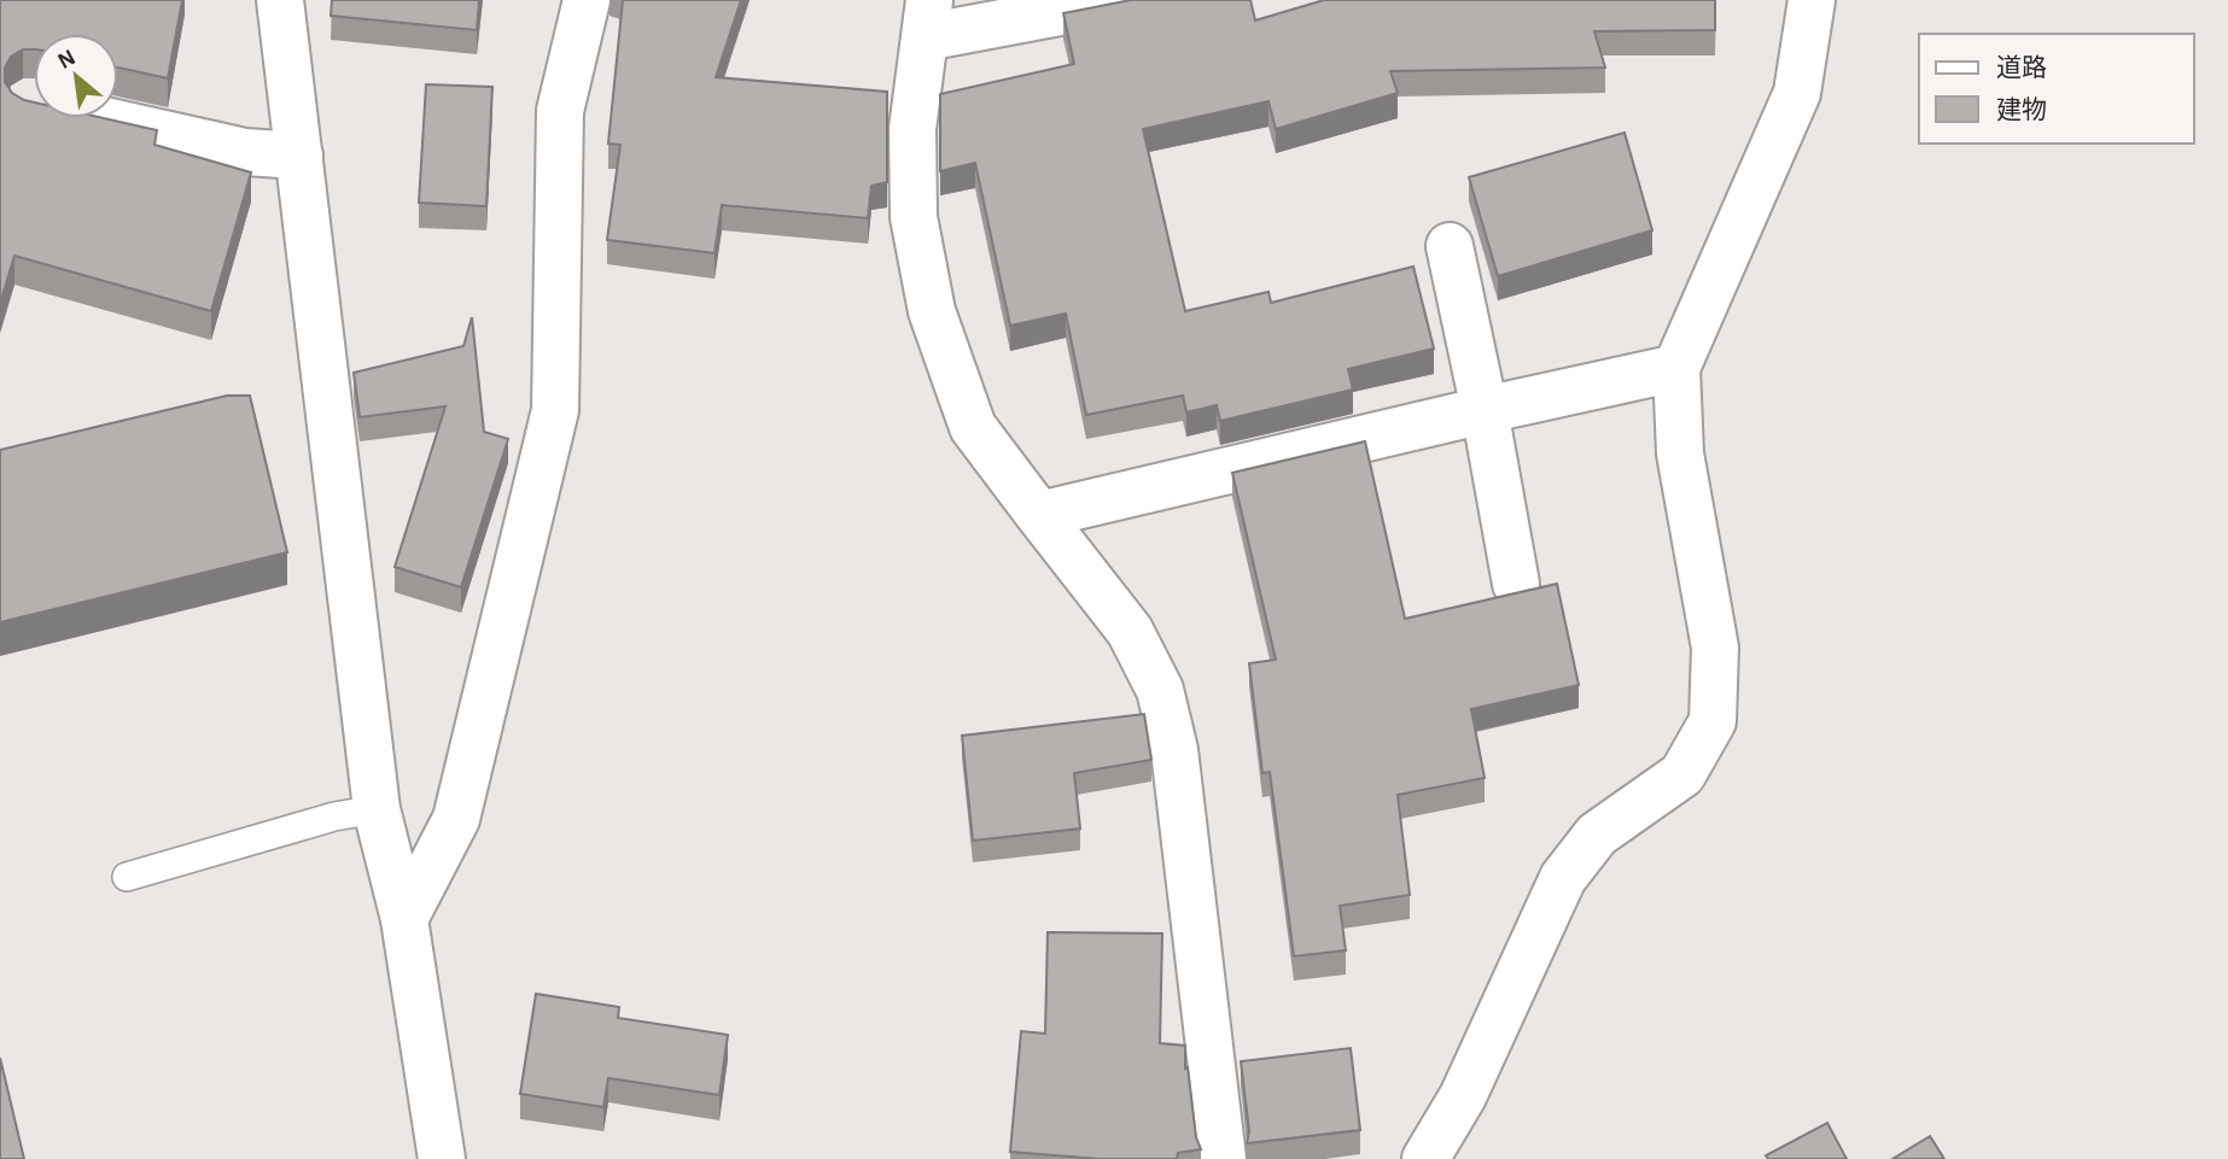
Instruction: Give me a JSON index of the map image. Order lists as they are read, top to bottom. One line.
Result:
{"legend":["道路","建物"],"north":"top left"}
